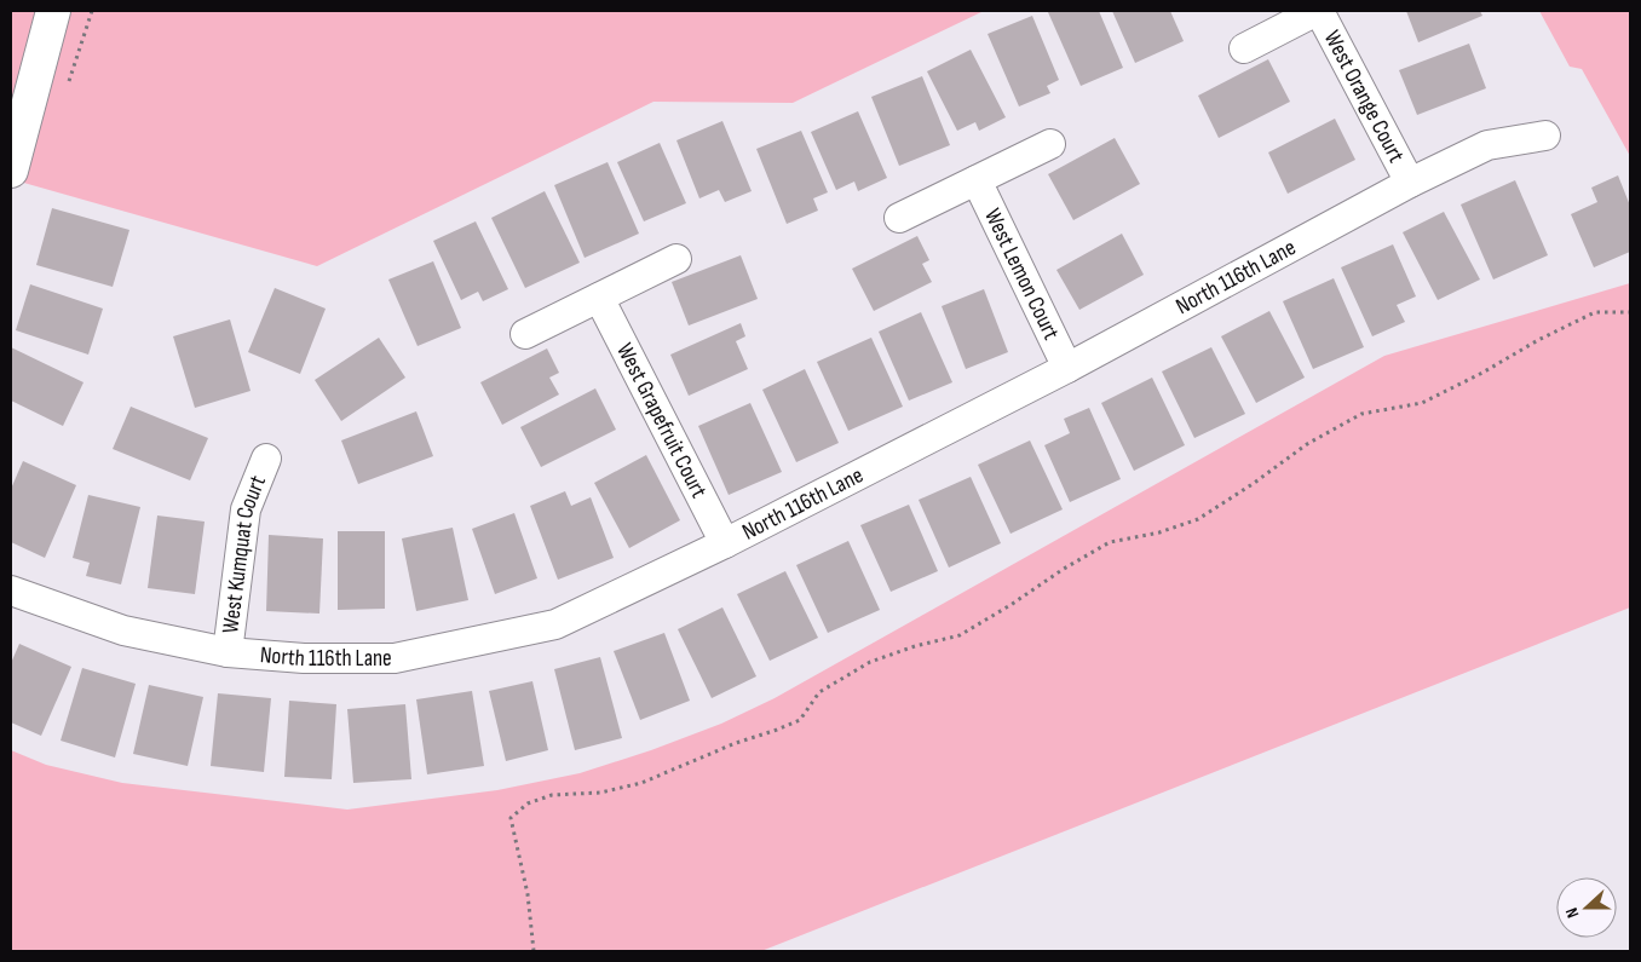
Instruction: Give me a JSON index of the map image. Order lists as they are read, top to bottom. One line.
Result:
{"streets":{"street":["West Orange Court","West Lemon Court","North 116th Lane","West Grapefruit Court","West Kumquat Court"]},"crossings":[["West Orange Court","North 116th Lane"],["West Lemon Court","North 116th Lane"],["North 116th Lane","West Grapefruit Court"],["North 116th Lane","West Kumquat Court"]],"north":"left"}
